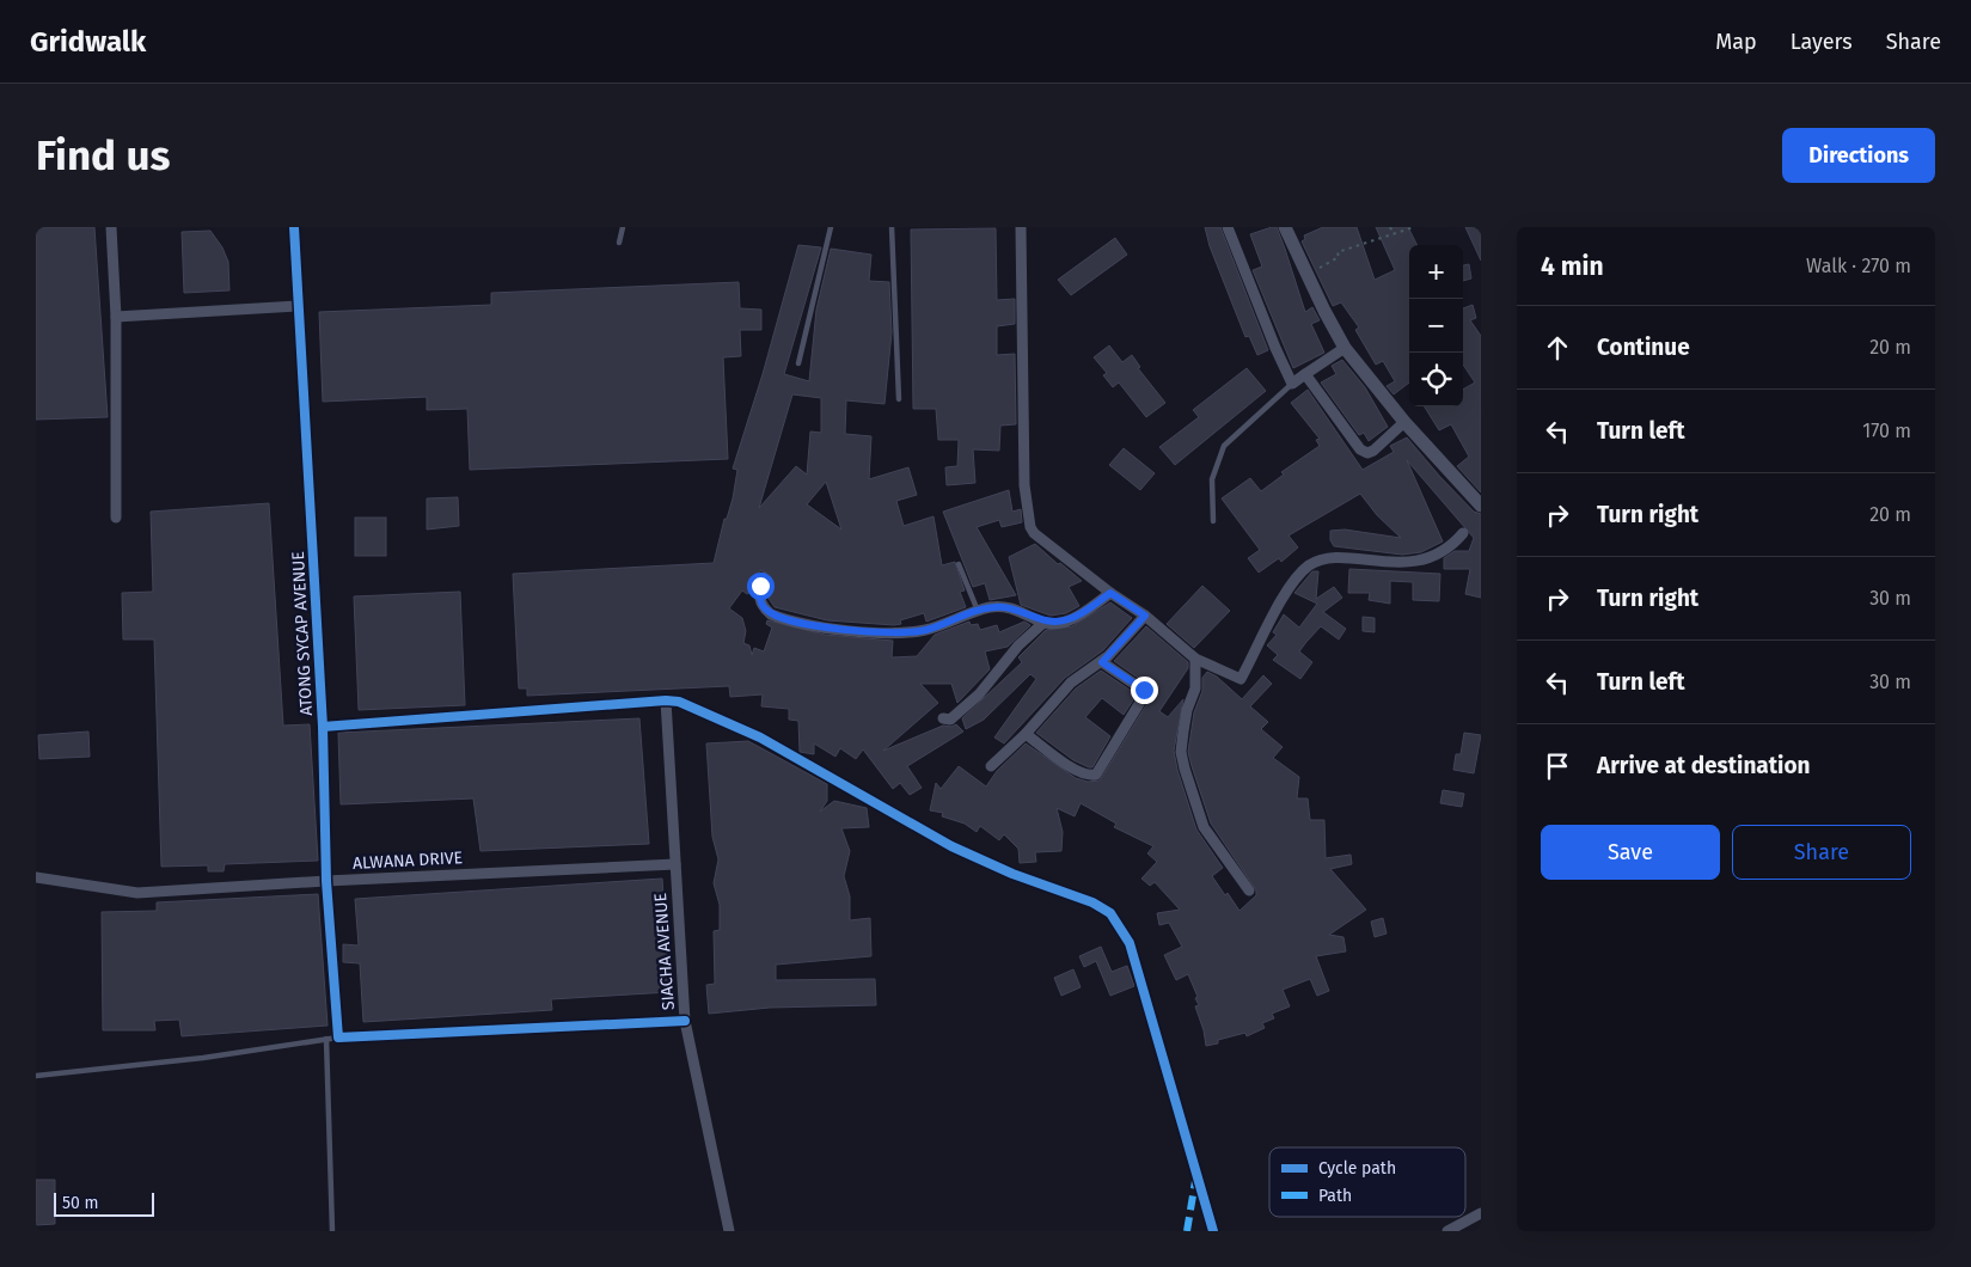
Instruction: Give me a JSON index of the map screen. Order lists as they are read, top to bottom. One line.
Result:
{"streets":{"street":["ATONG SYCAP AVENUE","ALWANA DRIVE","SIACHA AVENUE"]},"crossings":[["ATONG SYCAP AVENUE","ALWANA DRIVE"],["ALWANA DRIVE","SIACHA AVENUE"]],"legend":["Cycle path","Path"],"scale_bar":"50 m","page":{"header":"Gridwalk","nav":["Map","Layers","Share"],"buttons":["Directions",["Save","Share"]],"title":"Find us","heading":["4 min","Walk · 270 m"],"map_buttons":["+","−"],"list":[["Continue","20 m"],["Turn left","170 m"],["Turn right","20 m"],["Turn right","30 m"],["Turn left","30 m"],"Arrive at destination"],"scale":"50 m"}}
